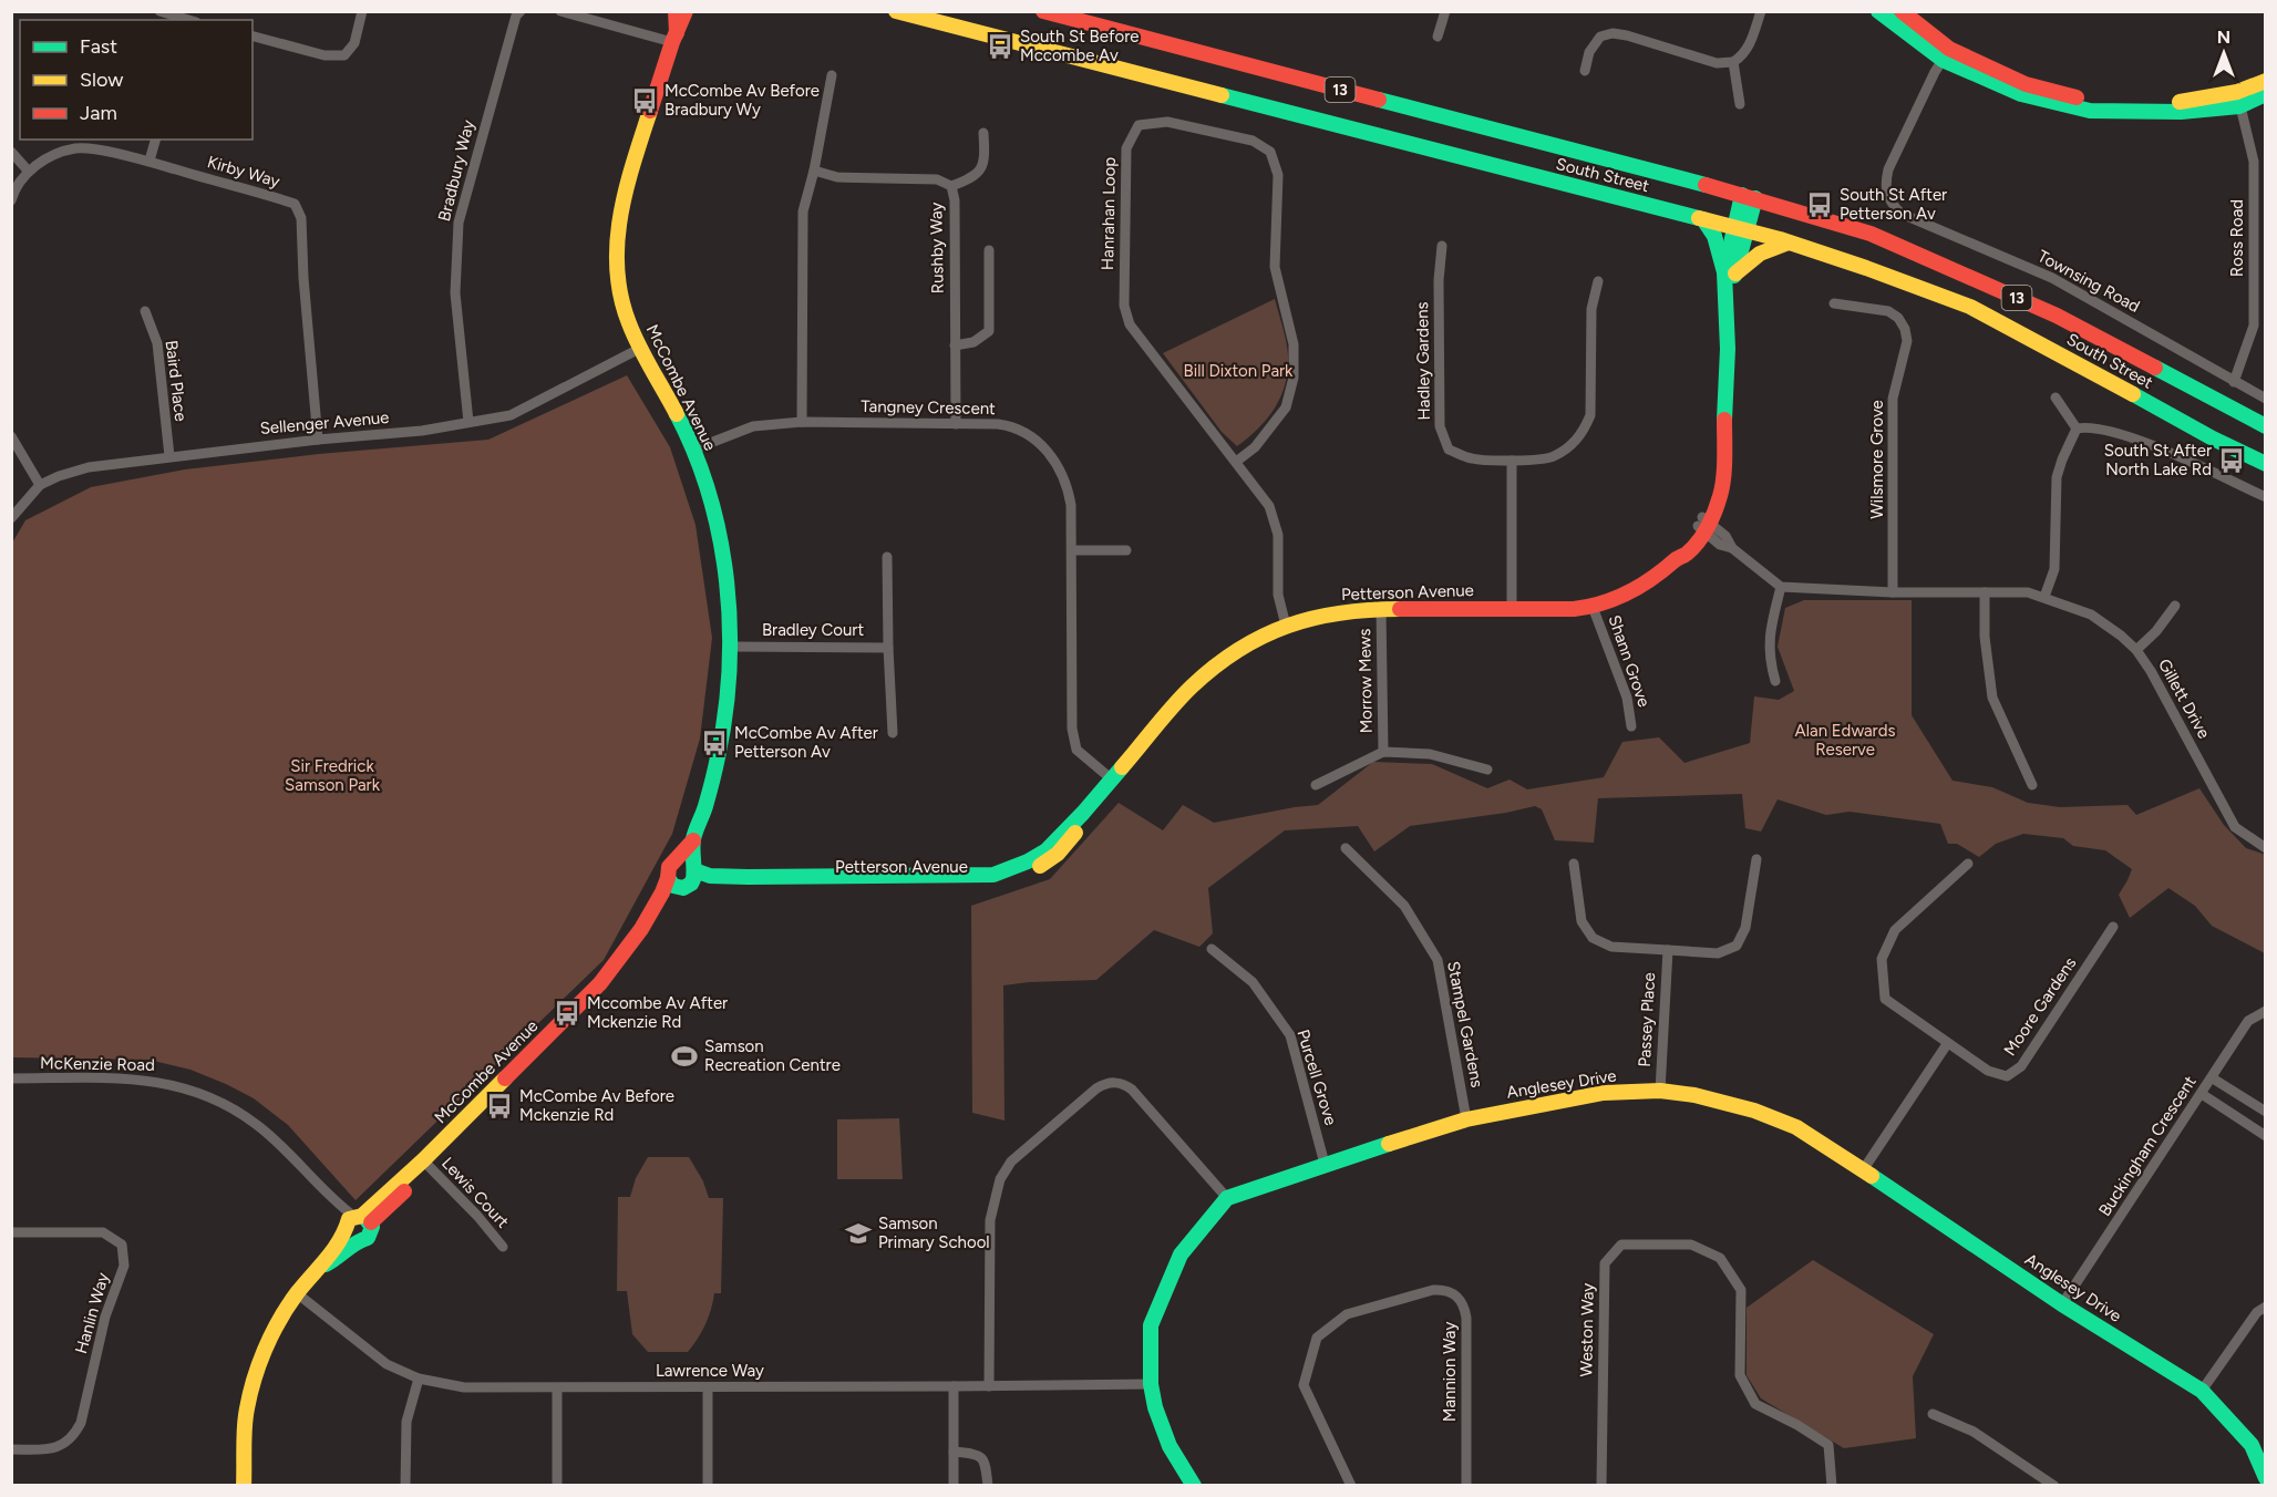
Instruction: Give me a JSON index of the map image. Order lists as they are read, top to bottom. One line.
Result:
{"streets":{"main road":["13","South Street","McCombe Avenue","Petterson Avenue","Anglesey Drive"],"street":["Bradbury Way","Kirby Way","Hanrahan Loop","Ross Road","Rushby Way","Townsing Road","Hadley Gardens","Baird Place","Tangney Crescent","Sellenger Avenue","Wilsmore Grove","Bradley Court","Shann Grove","Morrow Mews","Gillett Drive","Moore Gardens","Passey Place","Stampel Gardens","McKenzie Road","Purcell Grove","Buckingham Crescent","Lewis Court","Hanlin Way","Weston Way","Lawrence Way","Mannion Way"]},"crossings":[["Bradbury Way","Sellenger Avenue"],["Kirby Way","Sellenger Avenue"],["South Street","Petterson Avenue"],["Hanrahan Loop","Petterson Avenue"],["Ross Road","Townsing Road"],["Rushby Way","Tangney Crescent"],["Baird Place","Sellenger Avenue"],["McCombe Avenue","Tangney Crescent"],["McCombe Avenue","Sellenger Avenue"],["McCombe Avenue","Petterson Avenue"],["McCombe Avenue","Bradley Court"],["McCombe Avenue","McKenzie Road"],["McCombe Avenue","Lewis Court"],["McCombe Avenue","Lawrence Way"],["Tangney Crescent","Petterson Avenue"],["Wilsmore Grove","Gillett Drive"],["Petterson Avenue","Shann Grove"],["Petterson Avenue","Morrow Mews"],["Passey Place","Anglesey Drive"],["Stampel Gardens","Anglesey Drive"],["Purcell Grove","Anglesey Drive"],["Anglesey Drive","Buckingham Crescent"]],"parks":["Bill Dixton Park","Alan Edwards Reserve","Sir Fredrick Samson Park"],"places":{"bus stop":["South St Before Mccombe Av","McCombe Av Before Bradbury Wy","South St After Petterson Av","South St After North Lake Rd","McCombe Av After Petterson Av","Mccombe Av After Mckenzie Rd","McCombe Av Before Mckenzie Rd"],"sports":["Samson Recreation Centre"],"school or university":["Samson Primary School"]},"legend":["Fast","Slow","Jam"],"north":"top"}
